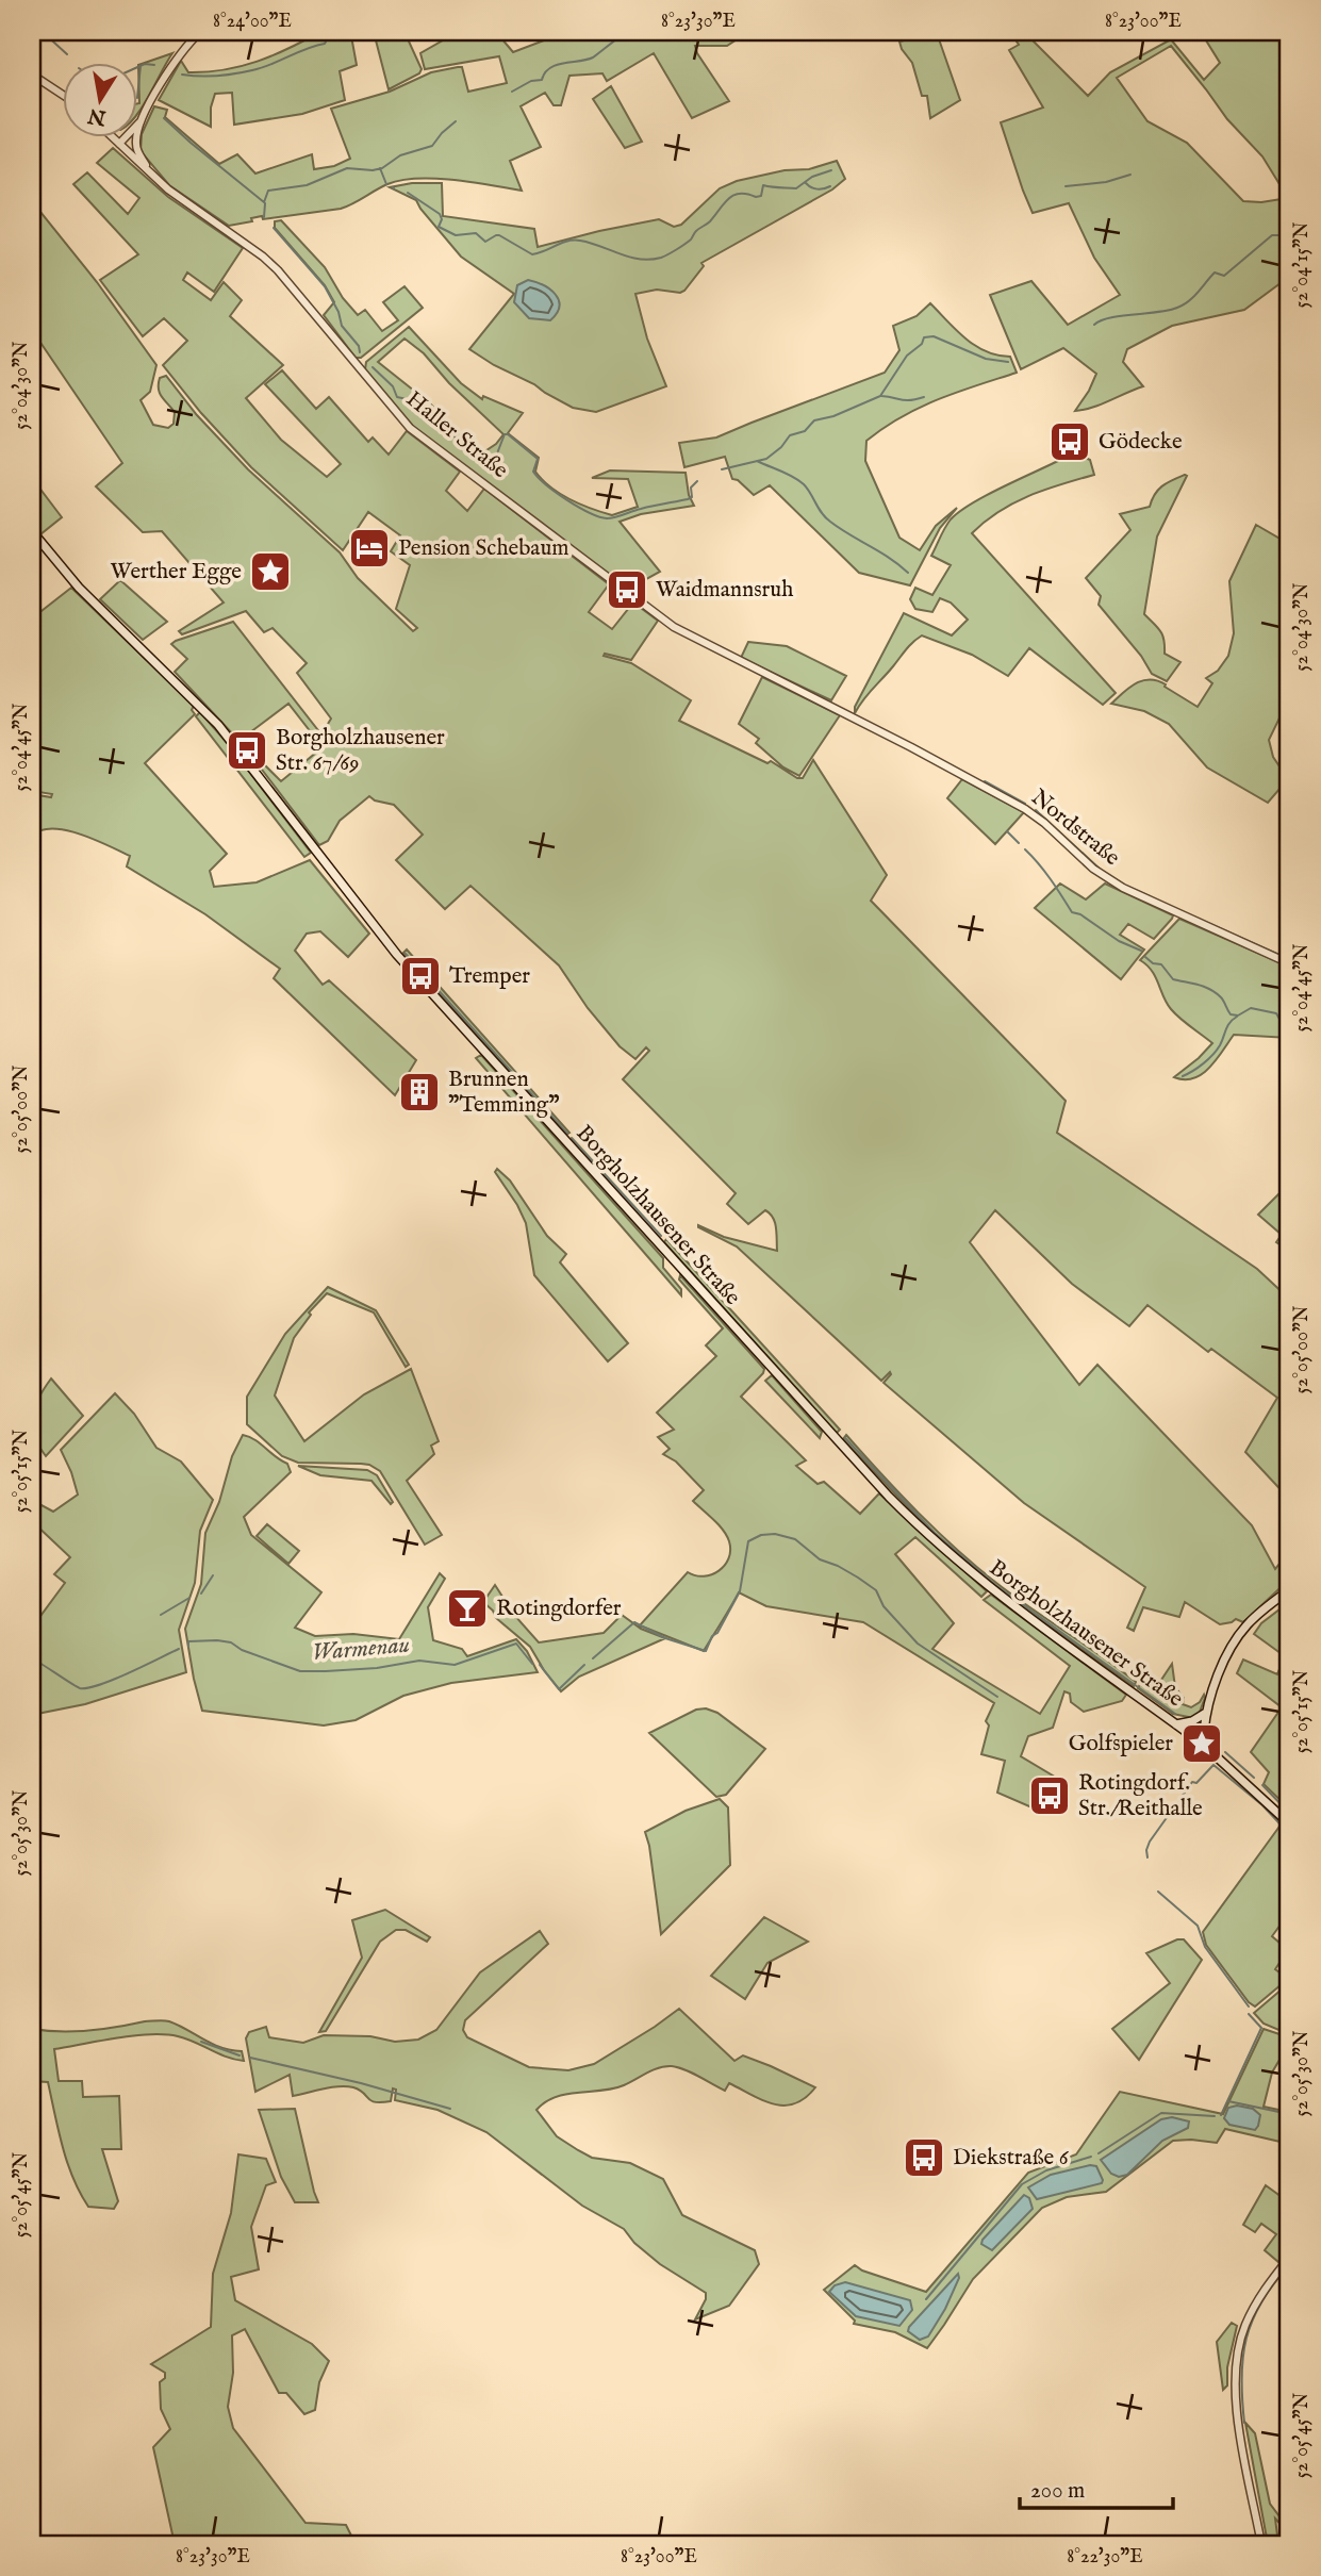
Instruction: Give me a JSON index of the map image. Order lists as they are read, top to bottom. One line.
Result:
{"streets":{"main road":["Borgholzhausener Straße"],"street":["Haller Straße","Nordstraße"]},"crossings":[["Haller Straße","Nordstraße"]],"water":["Warmenau"],"places":{"bus stop":["Gödecke","Waidmannsruh","Borgholzhausener Str. 67/69","Tremper","Rotingdorf. Str./Reithalle","Diekstraße 6"],"hotel":["Pension Schebaum"],"place":["Werther Egge","Golfspieler"],"building":["Brunnen \"Temming\""],"bar":["Rotingdorfer"]},"scale_bar":"200 m","north":"bottom","coordinates":["8°24'00\"E","8°23'30\"E","8°23'00\"E","52°04'15\"N","52°04'30\"N","52°04'45\"N","52°05'00\"N","52°05'15\"N","52°05'30\"N","52°05'45\"N","8°22'30\"E"]}
